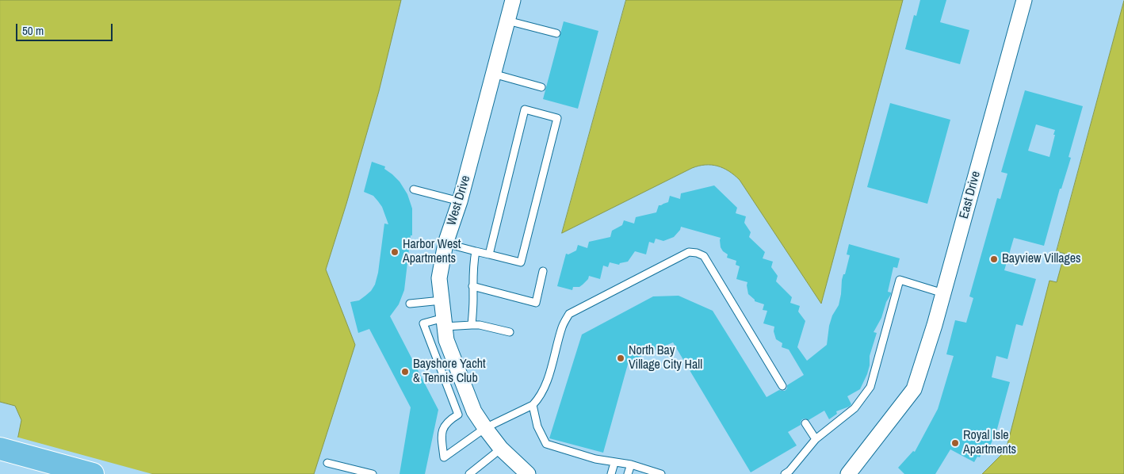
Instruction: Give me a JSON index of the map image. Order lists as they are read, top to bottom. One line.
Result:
{"streets":{"street":["East Drive","West Drive"]},"places":["Harbor West Apartments","Bayview Villages","North Bay Village City Hall","Bayshore Yacht & Tennis Club","Royal Isle Apartments"],"scale_bar":"50 m"}
